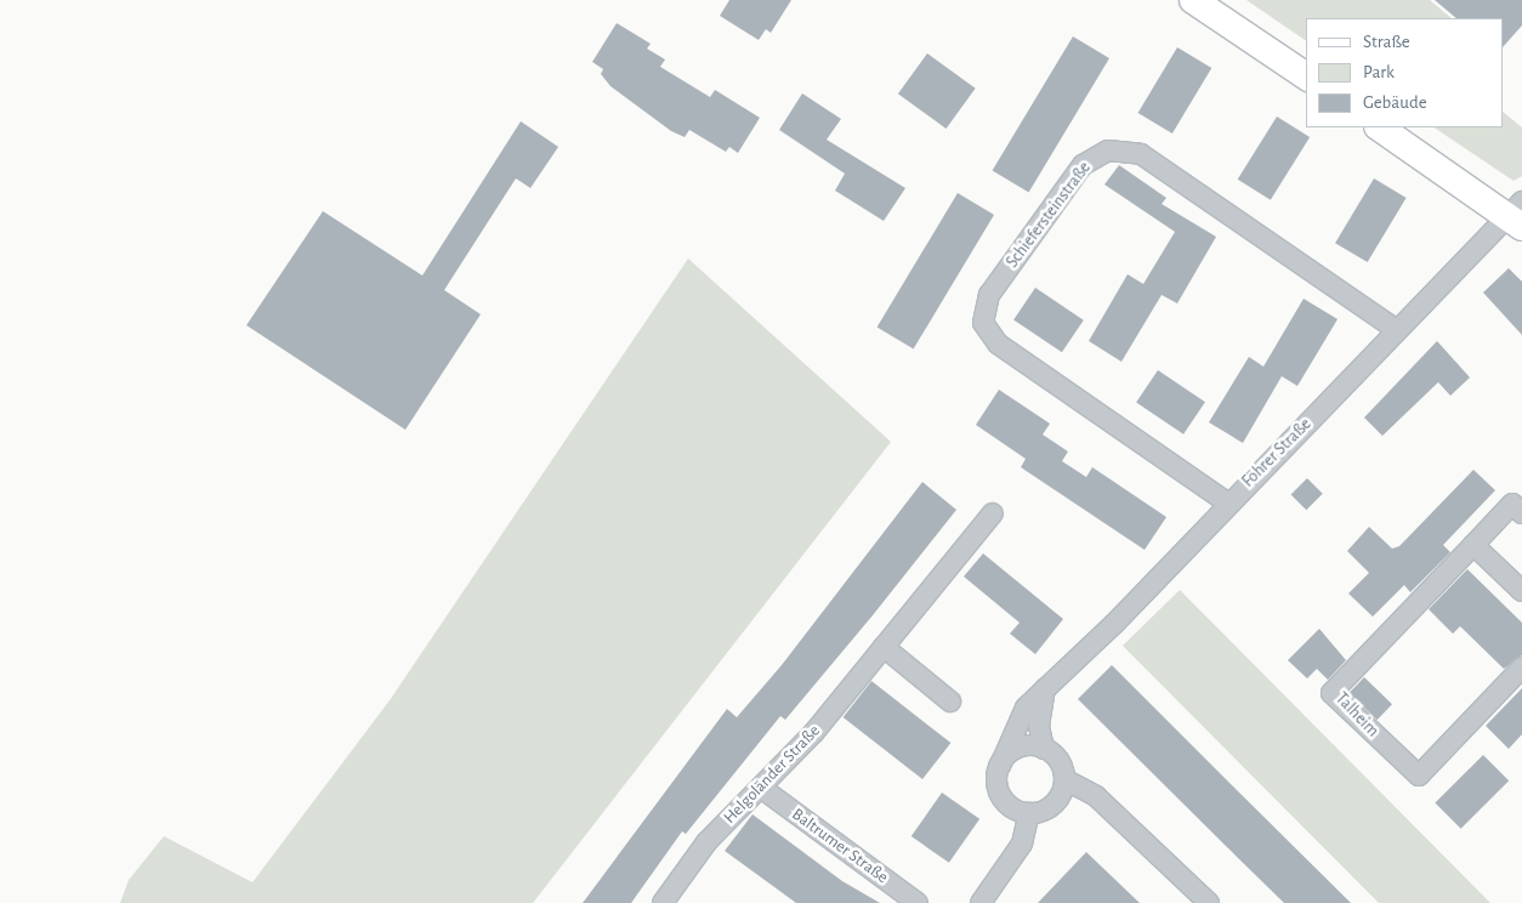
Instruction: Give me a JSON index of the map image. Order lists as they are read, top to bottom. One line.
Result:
{"streets":{"street":["Schiefersteinstraße","Föhrer Straße","Talheim","Helgoländer Straße","Baltrumer Straße"]},"crossings":[["Schiefersteinstraße","Föhrer Straße"],["Helgoländer Straße","Baltrumer Straße"]],"legend":["Straße","Park","Gebäude"]}
